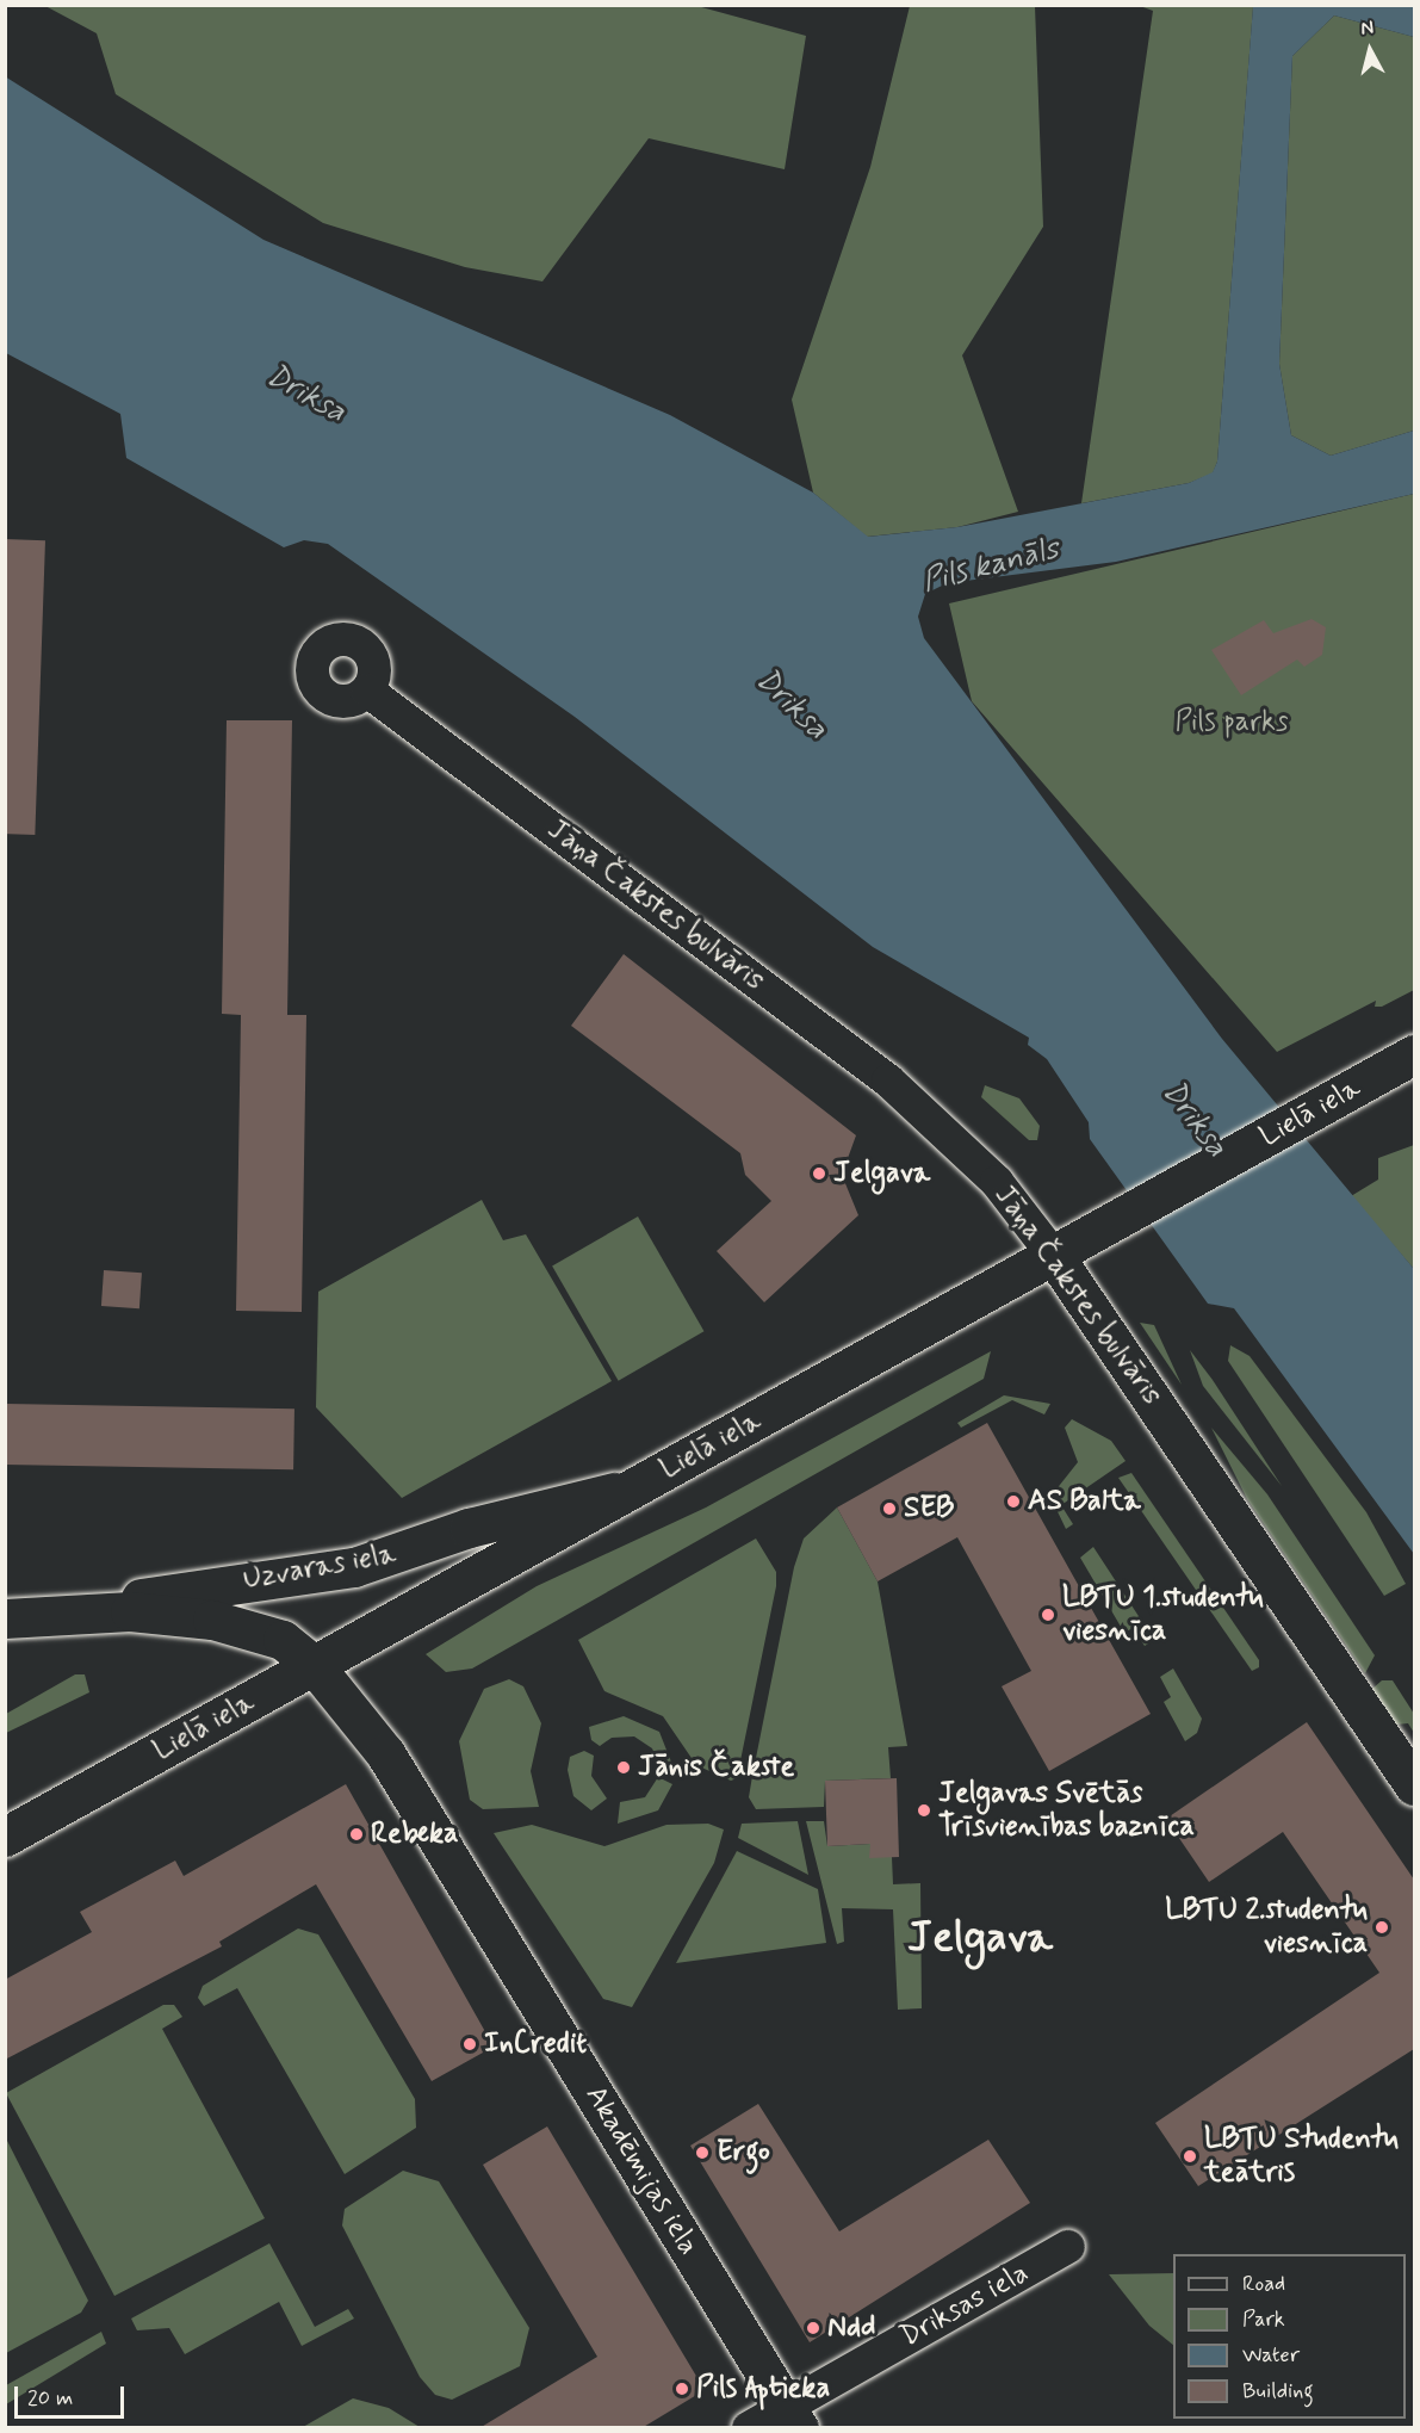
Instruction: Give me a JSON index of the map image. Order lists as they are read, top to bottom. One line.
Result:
{"streets":{"main road":["Jāņa Čakstes bulvāris","Lielā iela","Uzvaras iela","Akadēmijas iela"],"street":["Driksas iela"]},"crossings":[["Jāņa Čakstes bulvāris","Lielā iela"],["Lielā iela","Uzvaras iela"],["Lielā iela","Akadēmijas iela"],["Uzvaras iela","Akadēmijas iela"],["Akadēmijas iela","Driksas iela"]],"districts":["Jelgava"],"water":["Driksa","Pils kanāls"],"parks":["Pils parks"],"places":["Jelgava","AS Balta","SEB","LBTU 1.studentu viesnīca","Jānis Čakste","Jelgavas Svētās Trīsvienības baznīca","Rebeka","LBTU 2.studentu viesnīca","InCredit","Ergo","LBTU Studentu teātris","Ndd","Pils Aptieka"],"legend":["Road","Park","Water","Building"],"scale_bar":"20 m","north":"top"}
